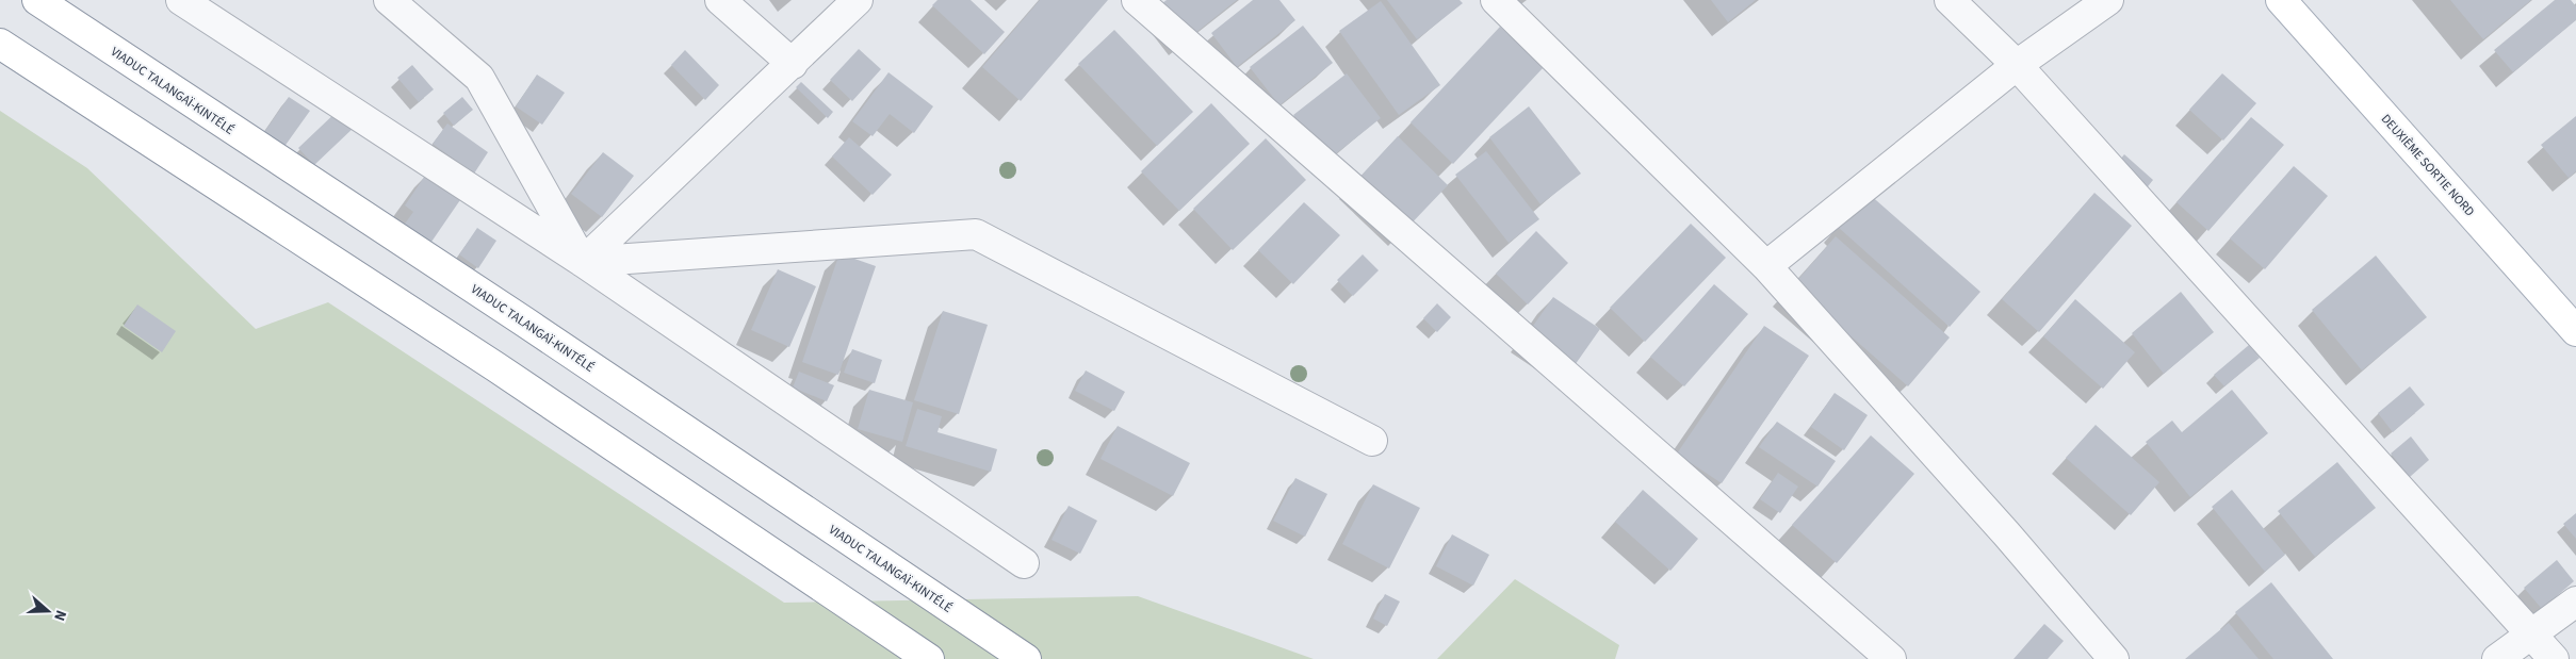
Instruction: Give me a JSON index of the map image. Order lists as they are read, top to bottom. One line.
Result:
{"streets":{"main road":["VIADUC TALANGAÏ-KINTÉLÉ","DEUXIÈME SORTIE NORD"]},"north":"right"}
